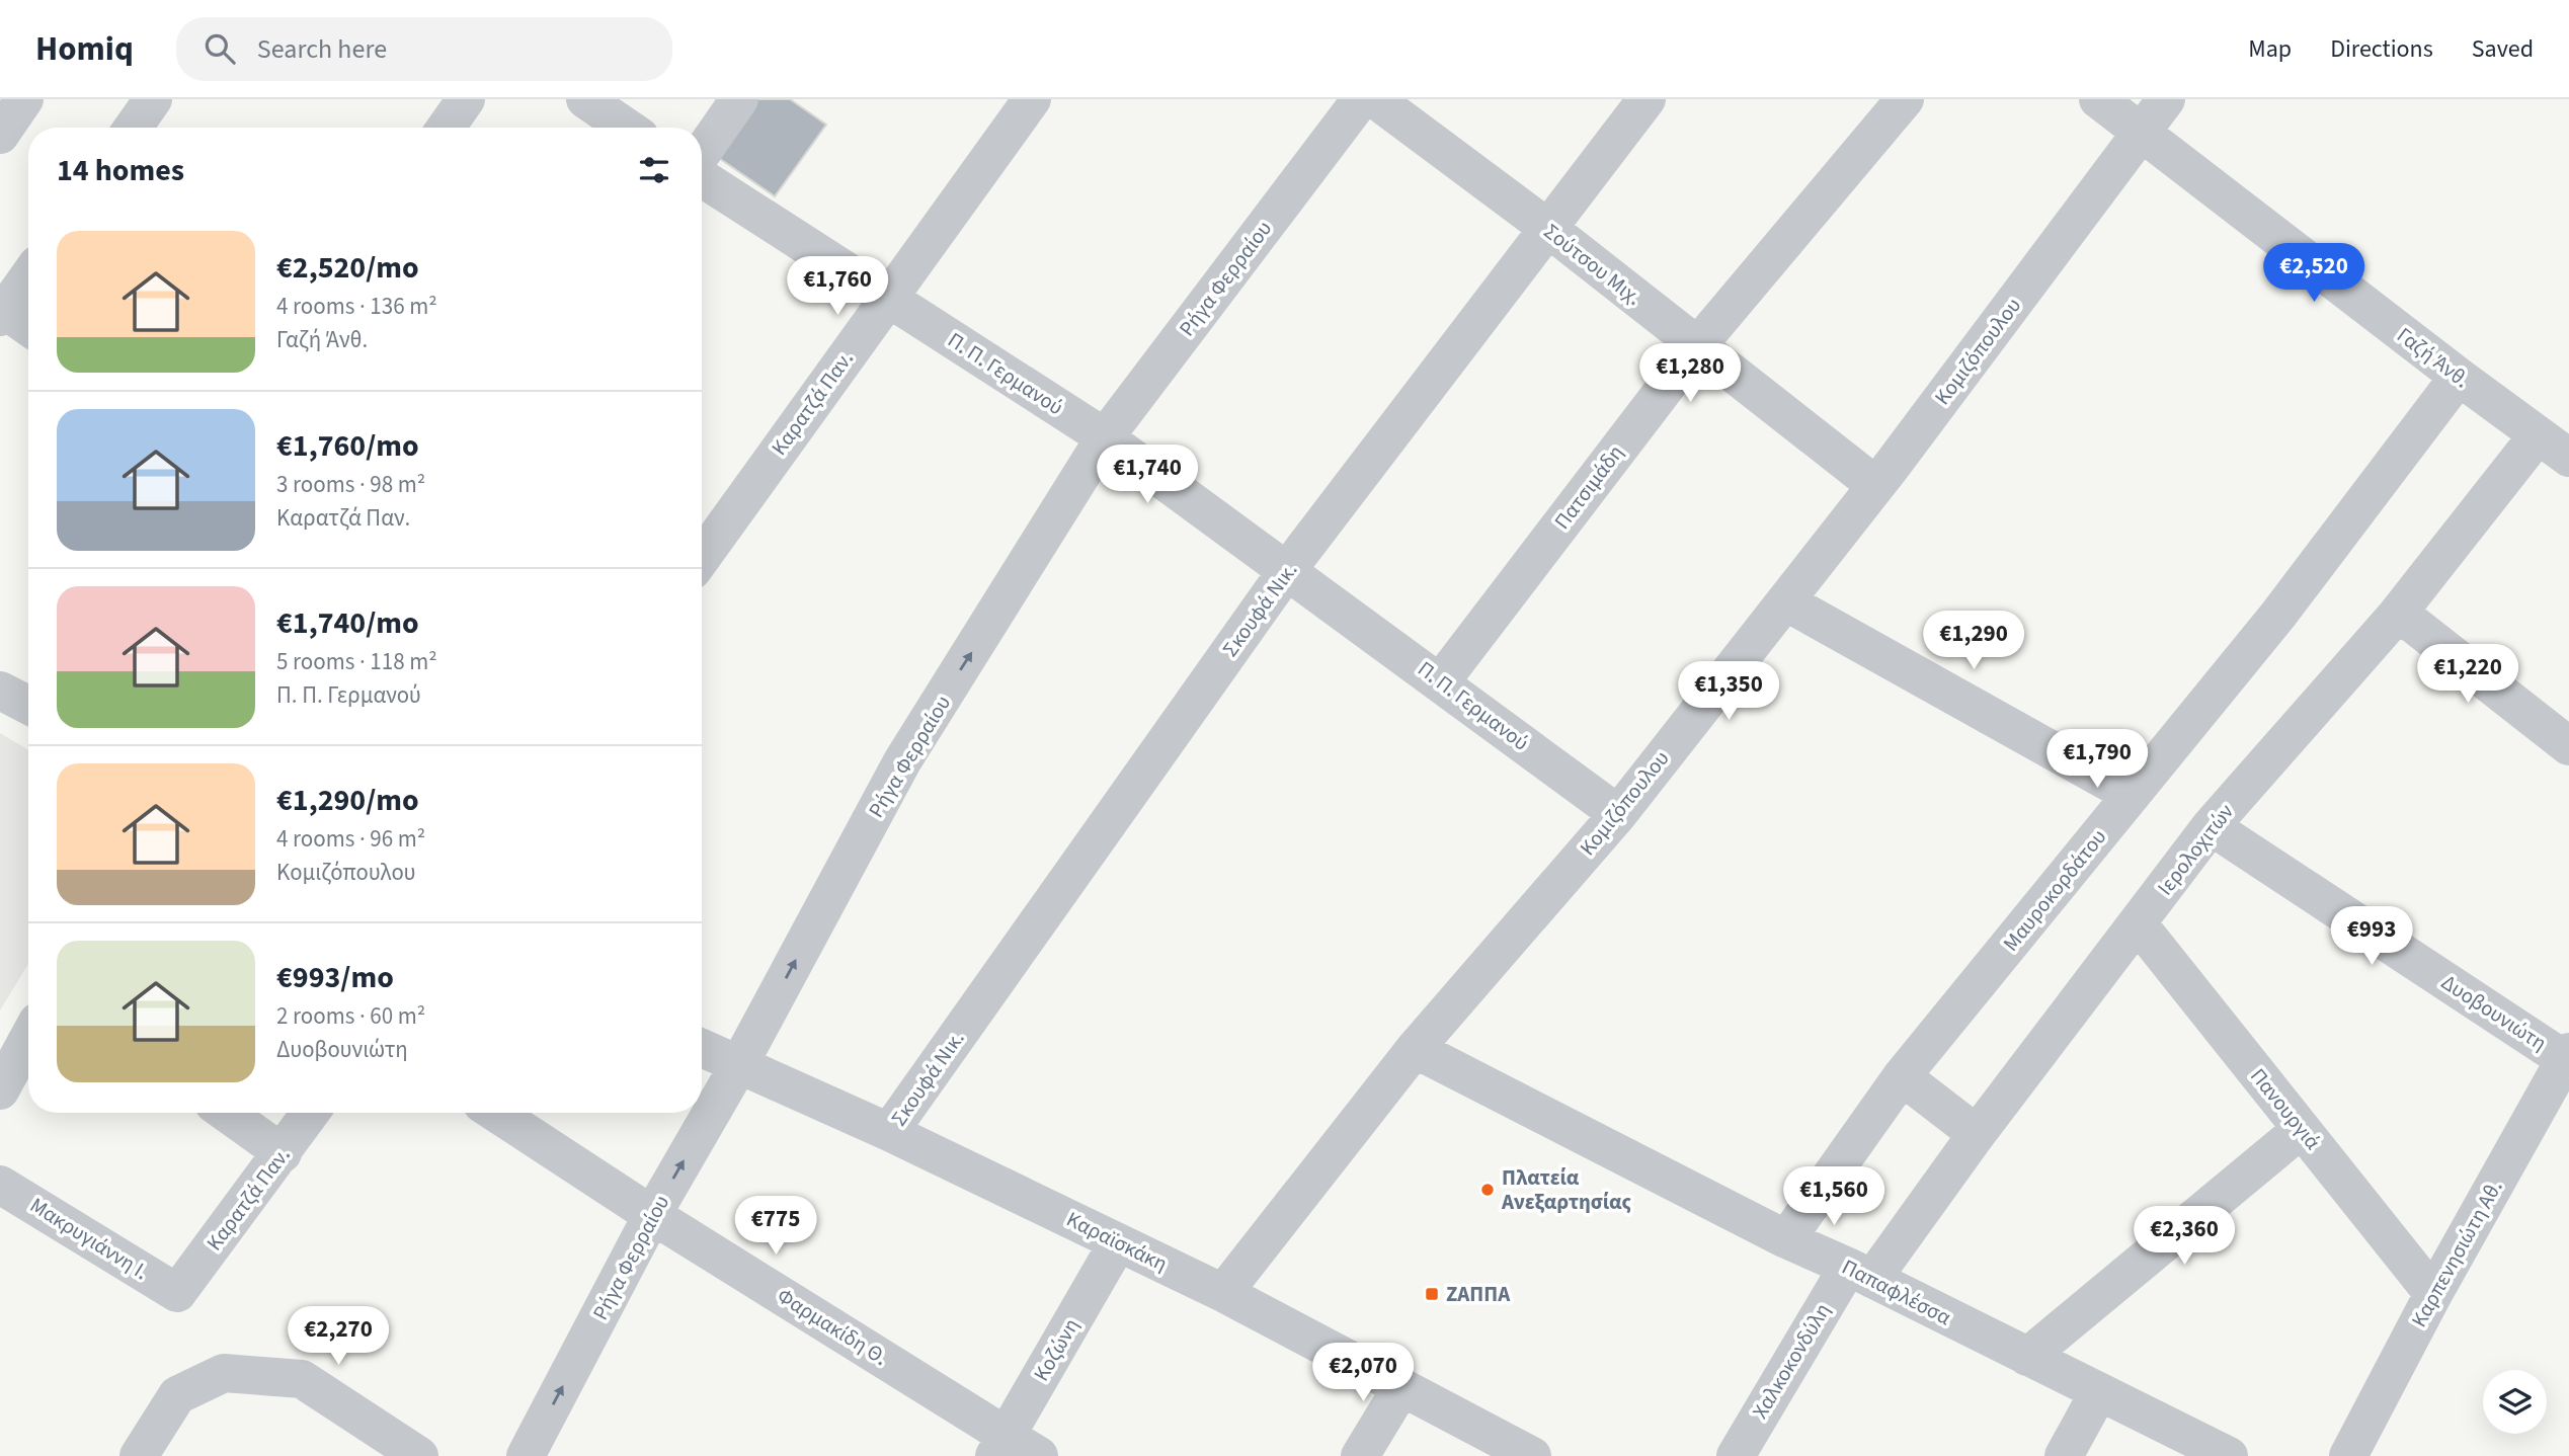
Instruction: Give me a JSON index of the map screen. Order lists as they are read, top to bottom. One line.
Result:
{"streets":{"street":["Σούτσου Μιχ.","Ρήγα Φερραίου","Κομιζόπουλου","Γαζή Άνθ.","Π. Π. Γερμανού","Καρατζά Παν.","Πατσιμάδη","Σκουφά Νικ.","Ιερολοχιτών","Μαυροκορδάτου","Δυοβουνιώτη","Πανουργιά","Μακρυγιάννη Ι.","Καραϊσκάκη","Καρπενησιώτη Αθ.","Παπαφλέσσα","Φαρμακίδη Θ.","Κοζώνη","Χαλκοκονδύλη"]},"crossings":[["Σούτσου Μιχ.","Κομιζόπουλου"],["Σούτσου Μιχ.","Πατσιμάδη"],["Σούτσου Μιχ.","Σκουφά Νικ."],["Ρήγα Φερραίου","Π. Π. Γερμανού"],["Ρήγα Φερραίου","Καραϊσκάκη"],["Ρήγα Φερραίου","Φαρμακίδη Θ."],["Κομιζόπουλου","Γαζή Άνθ."],["Κομιζόπουλου","Π. Π. Γερμανού"],["Κομιζόπουλου","Καραϊσκάκη"],["Κομιζόπουλου","Παπαφλέσσα"],["Γαζή Άνθ.","Ιερολοχιτών"],["Γαζή Άνθ.","Μαυροκορδάτου"],["Π. Π. Γερμανού","Καρατζά Παν."],["Π. Π. Γερμανού","Πατσιμάδη"],["Π. Π. Γερμανού","Σκουφά Νικ."],["Καρατζά Παν.","Μακρυγιάννη Ι."],["Σκουφά Νικ.","Καραϊσκάκη"],["Ιερολοχιτών","Δυοβουνιώτη"],["Ιερολοχιτών","Πανουργιά"],["Ιερολοχιτών","Παπαφλέσσα"],["Ιερολοχιτών","Χαλκοκονδύλη"],["Μαυροκορδάτου","Παπαφλέσσα"],["Δυοβουνιώτη","Καρπενησιώτη Αθ."],["Πανουργιά","Καρπενησιώτη Αθ."],["Καραϊσκάκη","Κοζώνη"],["Παπαφλέσσα","Χαλκοκονδύλη"],["Φαρμακίδη Θ.","Κοζώνη"]],"one_way":["Ρήγα Φερραίου"],"places":{"other":["Πλατεία Ανεξαρτησίας"],"transit":["ΖΑΠΠΑ"]},"page":{"header":"Homiq","search":"Search here","nav":["Map","Directions","Saved"],"heading":"14 homes","list":[{"name":"€2,520/mo","note":"4 rooms · 136 m² · Γαζή Άνθ."},{"name":"€1,760/mo","note":"3 rooms · 98 m² · Καρατζά Παν."},{"name":"€1,740/mo","note":"5 rooms · 118 m² · Π. Π. Γερμανού"},{"name":"€1,290/mo","note":"4 rooms · 96 m² · Κομιζόπουλου"},{"name":"€993/mo","note":"2 rooms · 60 m² · Δυοβουνιώτη"}],"price":["€2,520","€1,760","€1,280","€1,740","€1,290","€1,220","€1,350","€1,790","€993","€1,560","€775","€2,360","€2,270","€2,070"]}}
